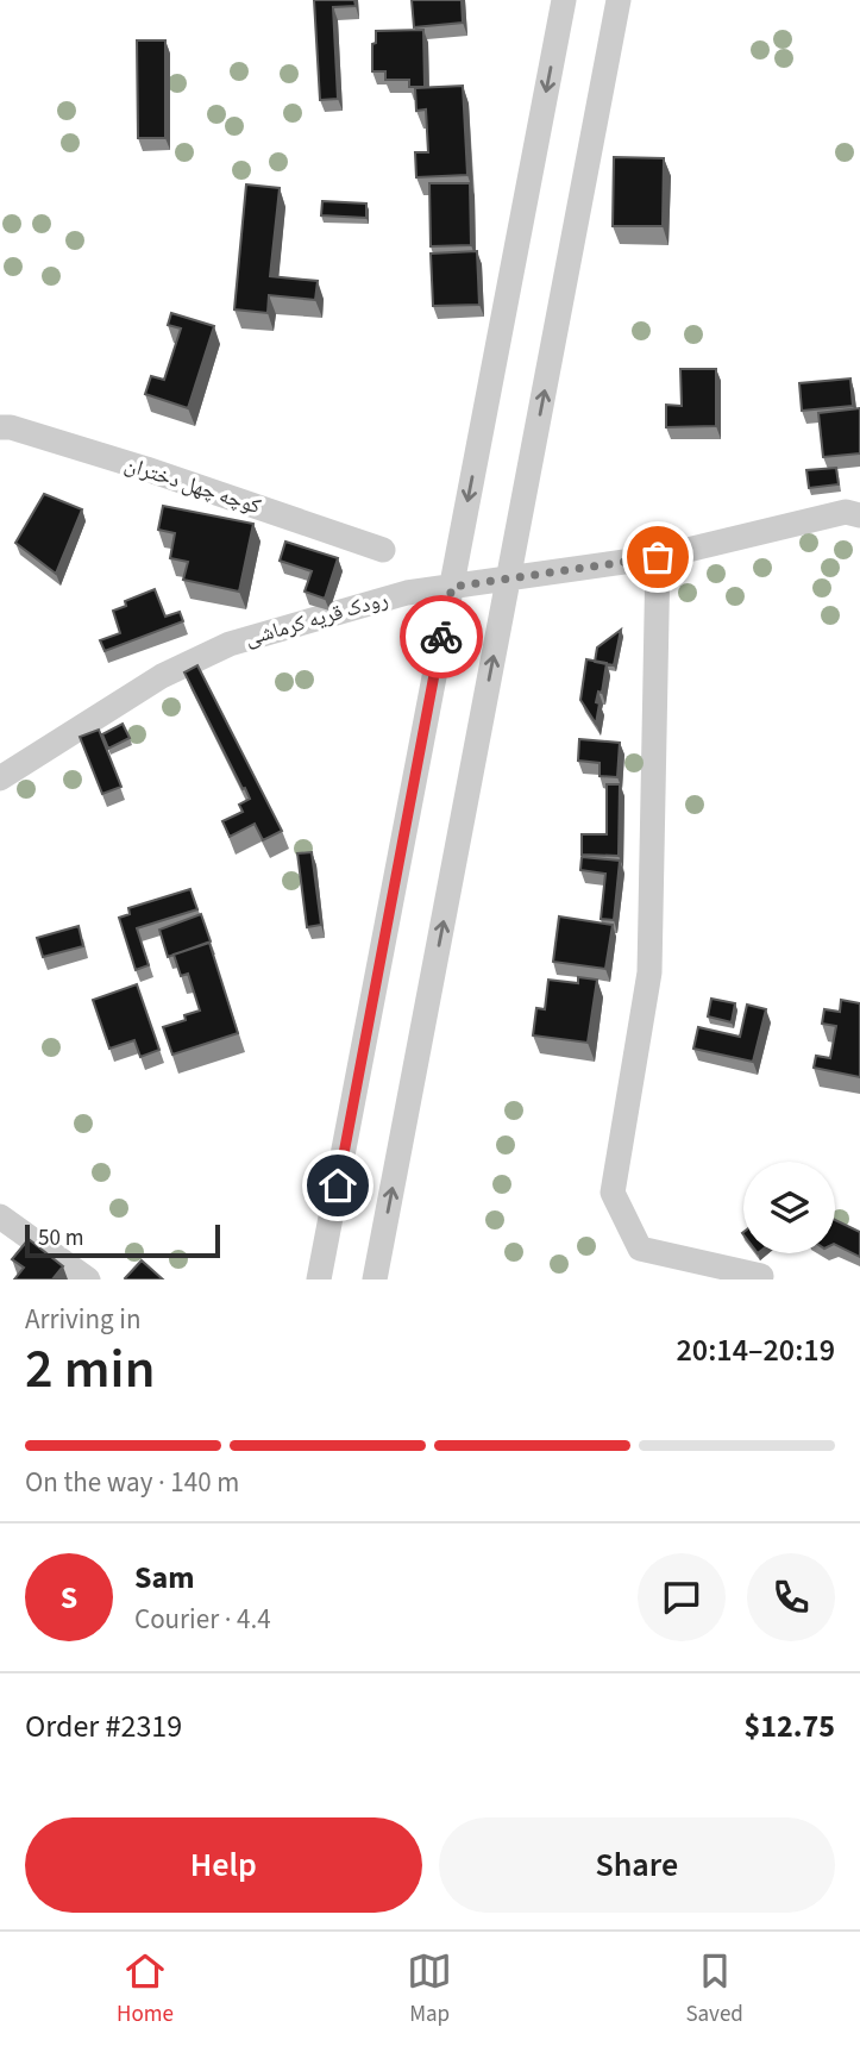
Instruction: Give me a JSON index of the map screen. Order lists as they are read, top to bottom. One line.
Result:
{"streets":{"street":["کوچه چهل دختران","رودک قریه کرماشی"]},"scale_bar":"50 m","page":{"scale":"50 m","heading":["2 min","Arriving in","20:14–20:19"],"panel":["Sam","Courier · 4.4","Order #2319","$12.75"],"bar":"On the way · 140 m","round":"S","buttons":["Help","Share"],"tabs":["Home","Map","Saved"]}}
